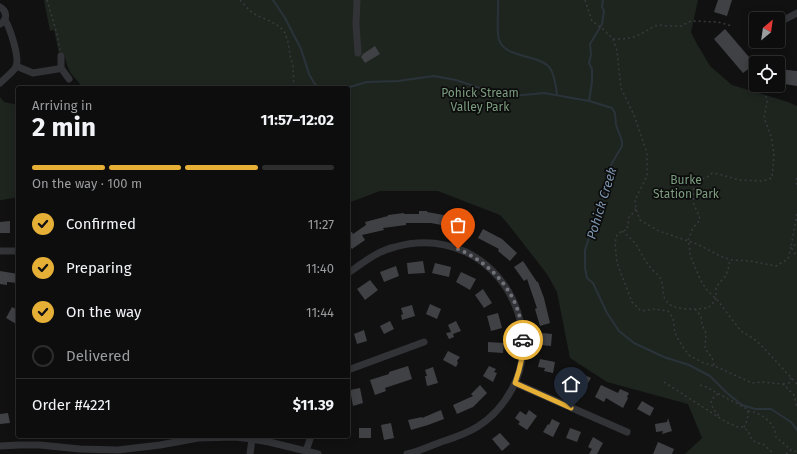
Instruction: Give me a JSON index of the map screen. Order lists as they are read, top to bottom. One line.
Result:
{"water":["Pohick Creek"],"parks":["Pohick Stream Valley Park","Burke Station Park"],"north":"top right","page":{"heading":["2 min","Arriving in","11:57–12:02"],"panel":["Order #4221","$11.39"],"bar":"On the way · 100 m","list":[["Confirmed","11:27"],["Preparing","11:40"],["On the way","11:44"],"Delivered"]}}
